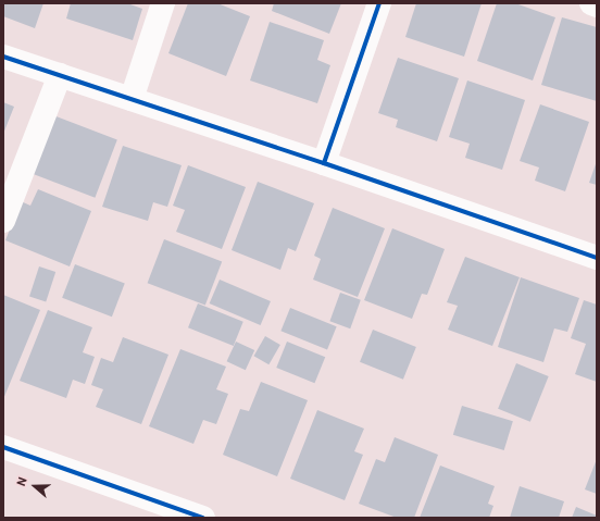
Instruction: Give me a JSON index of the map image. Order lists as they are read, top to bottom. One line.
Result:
{"north":"left"}
